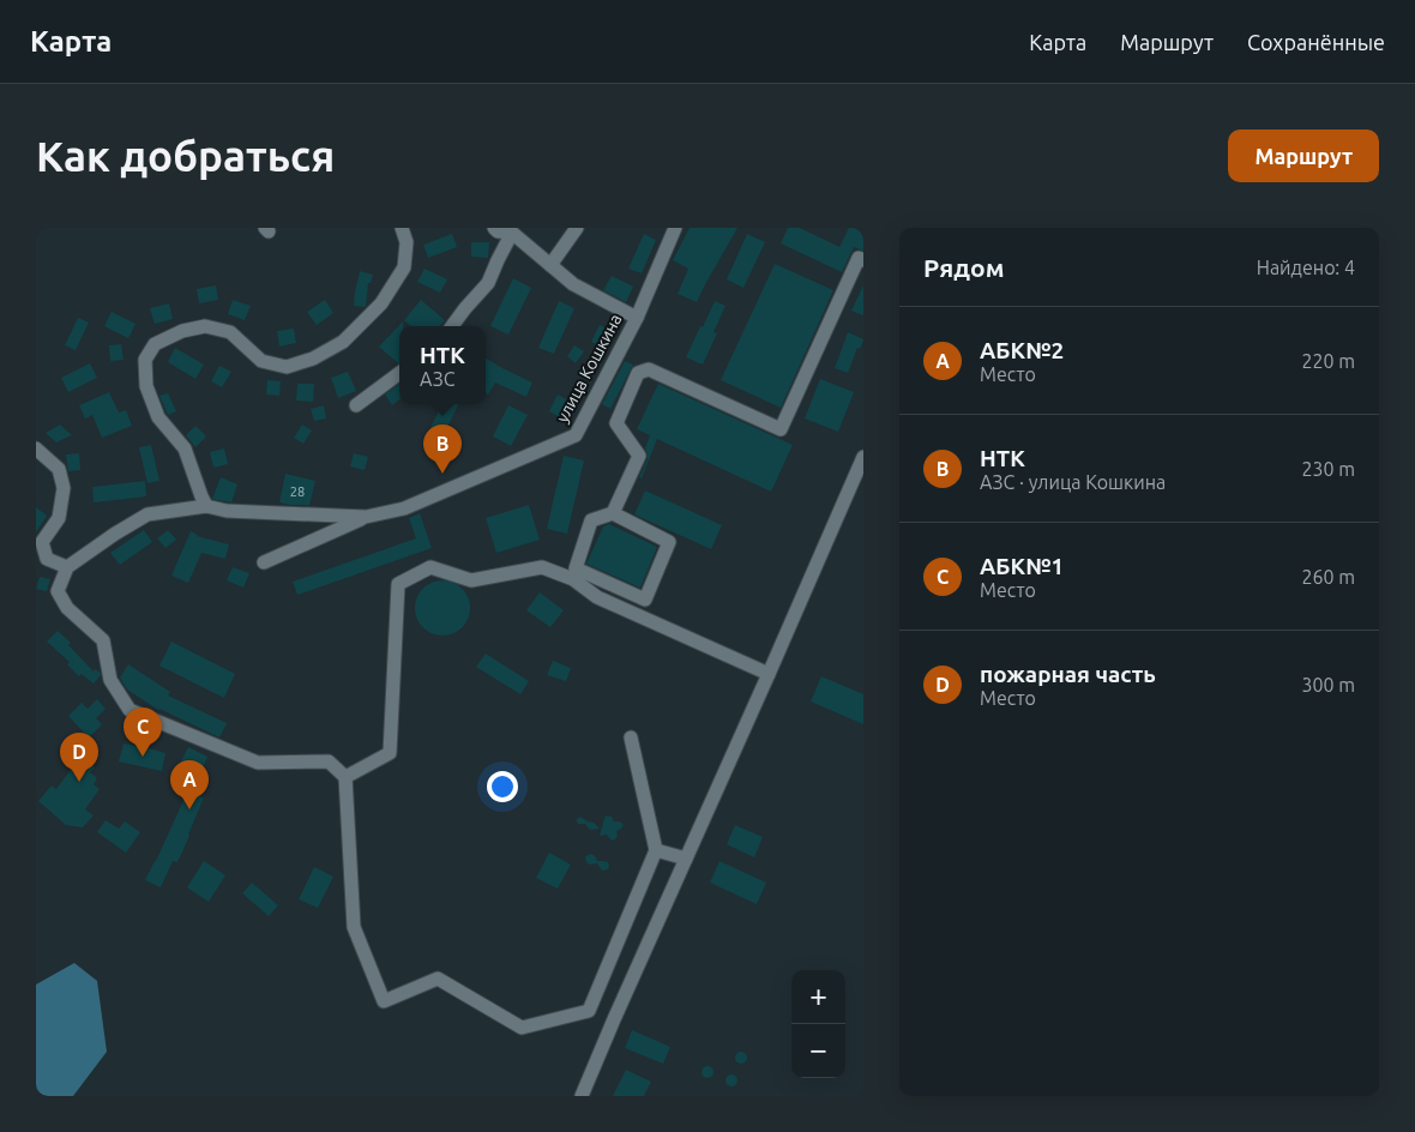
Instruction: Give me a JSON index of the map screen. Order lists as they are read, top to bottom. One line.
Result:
{"streets":{"street":["улица Кошкина"]},"house_numbers":["28"],"page":{"header":"Карта","nav":["Карта","Маршрут","Сохранённые"],"buttons":"Маршрут","title":"Как добраться","heading":["Рядом","Найдено: 4"],"list":[{"mark":"A","name":"АБК№2","note":"Место","value":"220 m"},{"mark":"B","name":"НТК","note":"АЗС · улица Кошкина","value":"230 m"},{"mark":"C","name":"АБК№1","note":"Место","value":"260 m"},{"mark":"D","name":"пожарная часть","note":"Место","value":"300 m"}],"popup":["НТК","АЗС"],"pins":["B","C","D","A"],"map_buttons":["+","−"]}}
